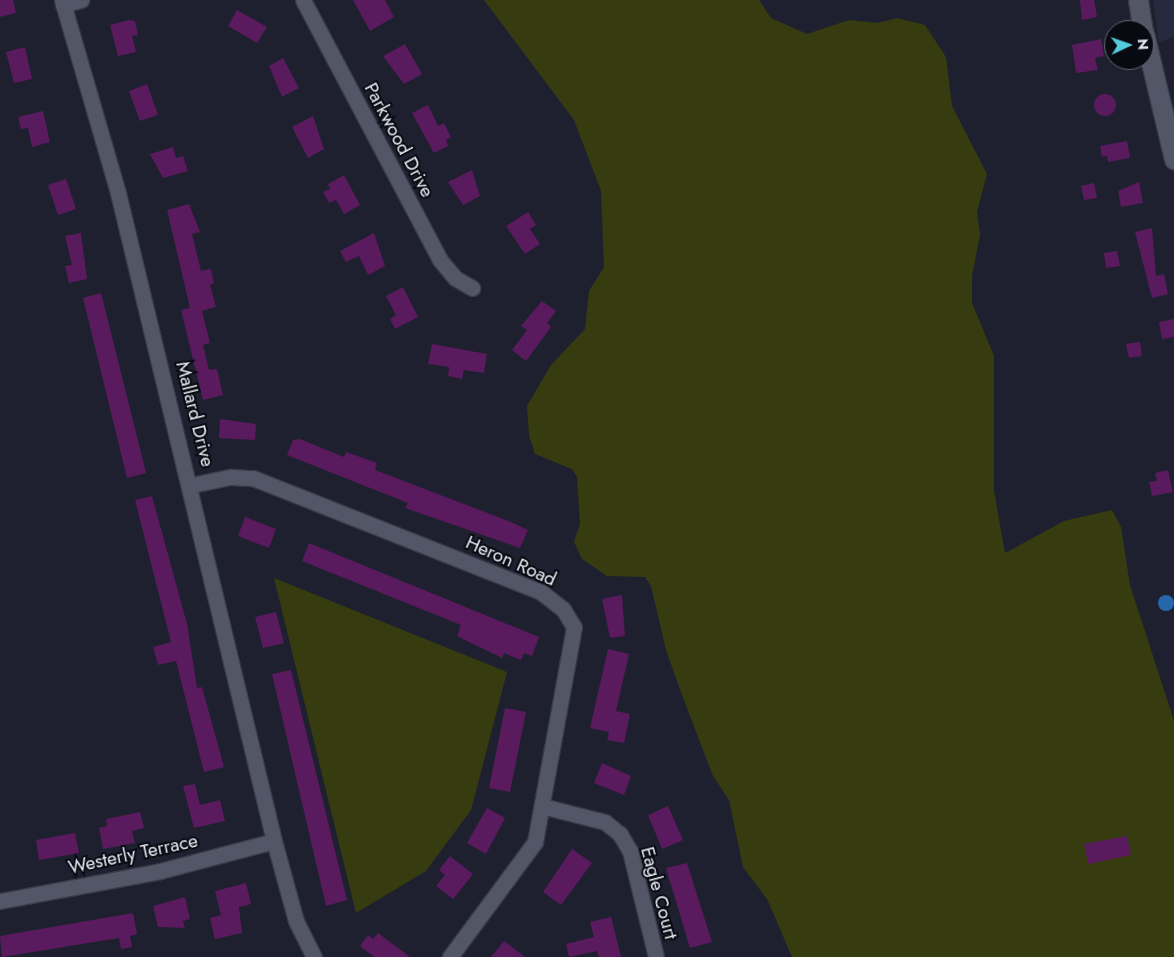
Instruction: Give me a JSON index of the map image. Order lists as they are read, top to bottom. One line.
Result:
{"streets":{"street":["Parkwood Drive","Mallard Drive","Heron Road","Westerly Terrace","Eagle Court"]},"crossings":[["Mallard Drive","Heron Road"],["Mallard Drive","Westerly Terrace"],["Heron Road","Eagle Court"]],"north":"right"}
